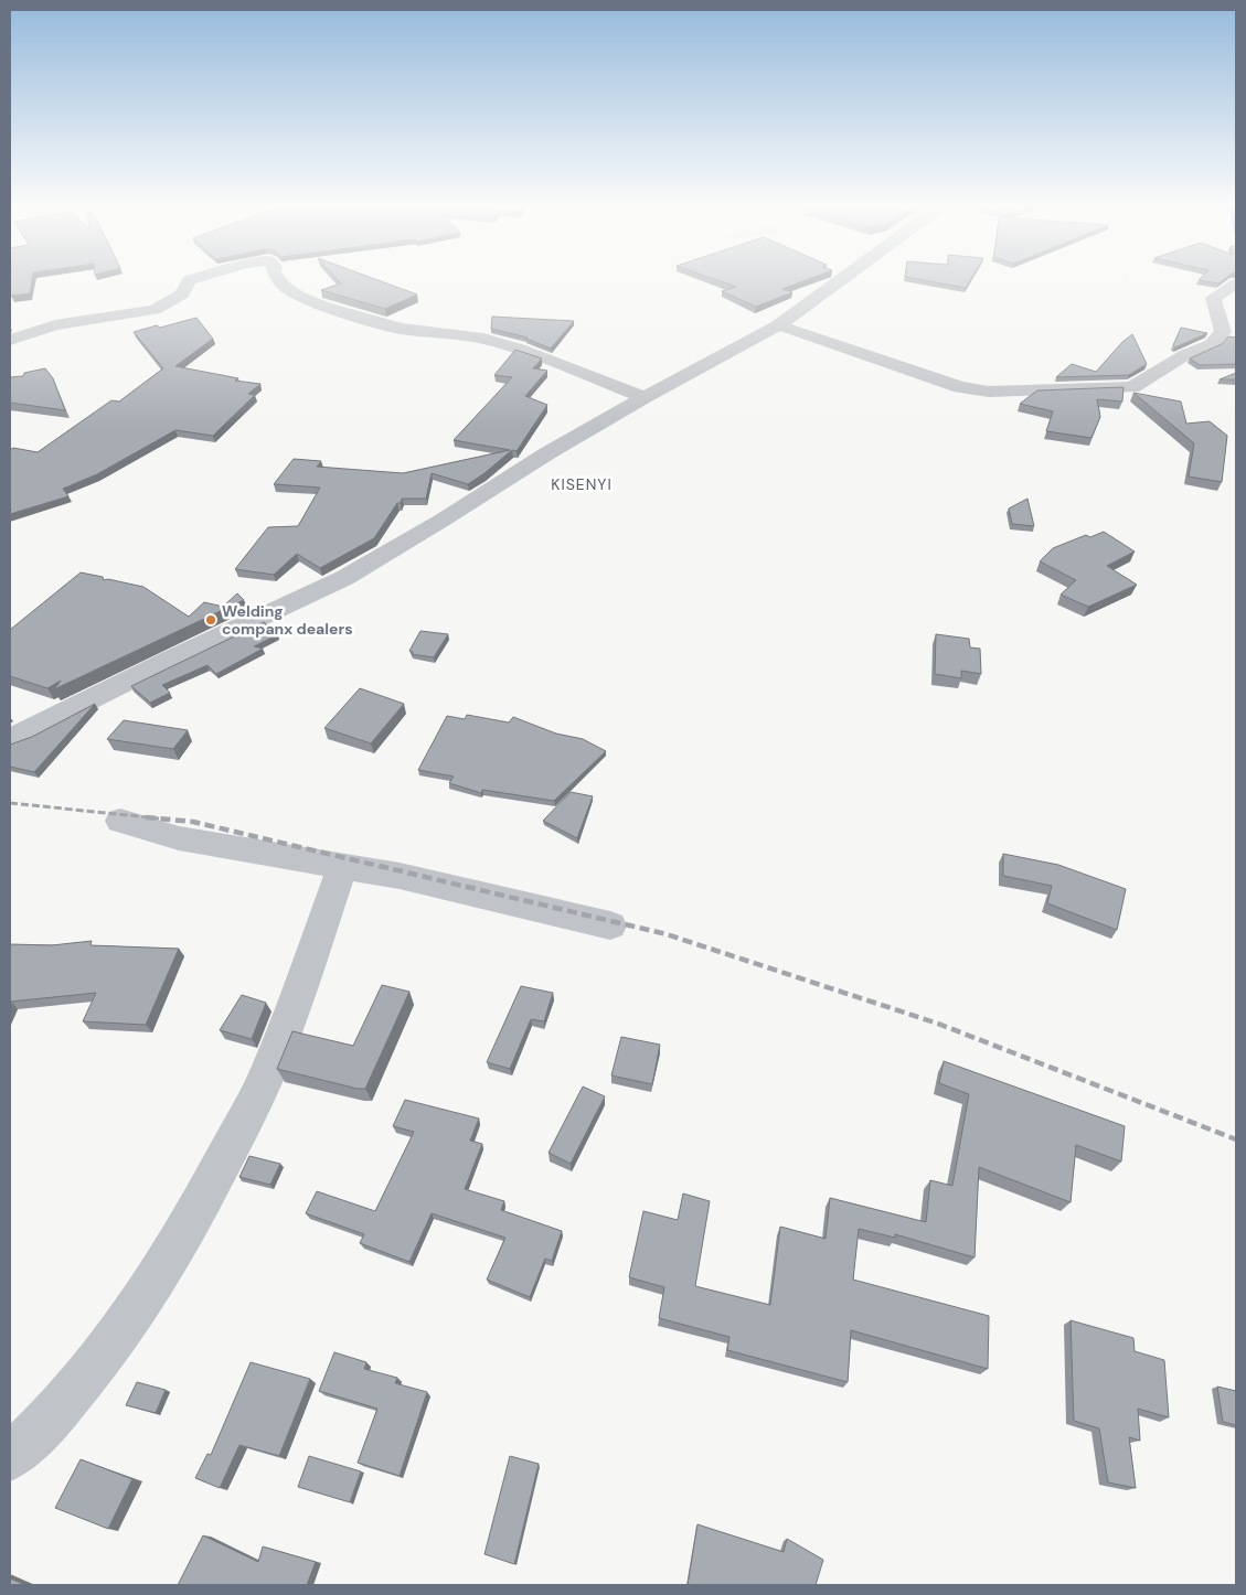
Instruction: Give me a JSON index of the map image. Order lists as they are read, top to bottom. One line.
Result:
{"districts":["KISENYI"],"places":["Welding companx dealers"]}
